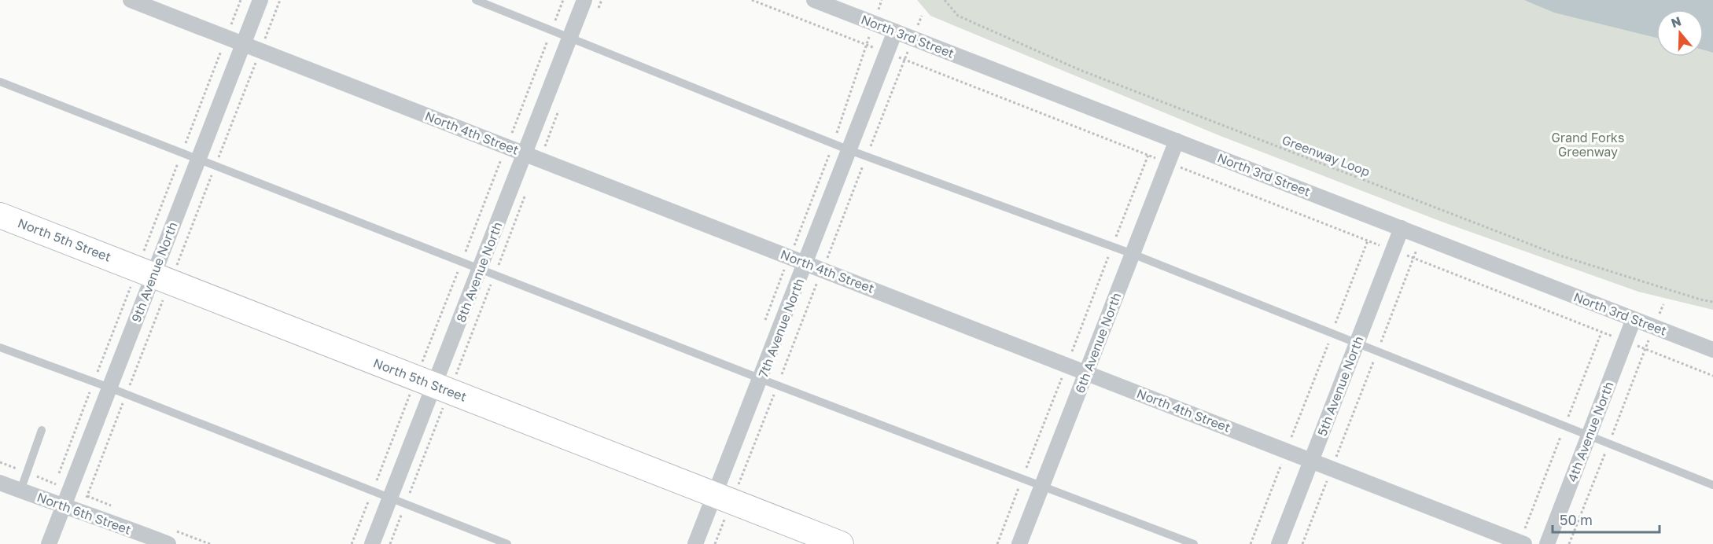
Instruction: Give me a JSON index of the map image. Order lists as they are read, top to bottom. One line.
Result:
{"streets":{"main road":["North 5th Street"],"street":["North 3rd Street","North 4th Street","9th Avenue North","8th Avenue North","7th Avenue North","6th Avenue North","5th Avenue North","4th Avenue North","North 6th Street"],"path":["Greenway Loop"]},"crossings":[["North 3rd Street","7th Avenue North"],["North 3rd Street","6th Avenue North"],["North 3rd Street","5th Avenue North"],["North 3rd Street","4th Avenue North"],["North 4th Street","9th Avenue North"],["North 4th Street","8th Avenue North"],["North 4th Street","7th Avenue North"],["North 4th Street","6th Avenue North"],["North 4th Street","5th Avenue North"],["North 5th Street","9th Avenue North"],["North 5th Street","8th Avenue North"],["North 5th Street","7th Avenue North"],["9th Avenue North","North 6th Street"]],"parks":["Grand Forks Greenway"],"scale_bar":"50 m","north":"top"}
